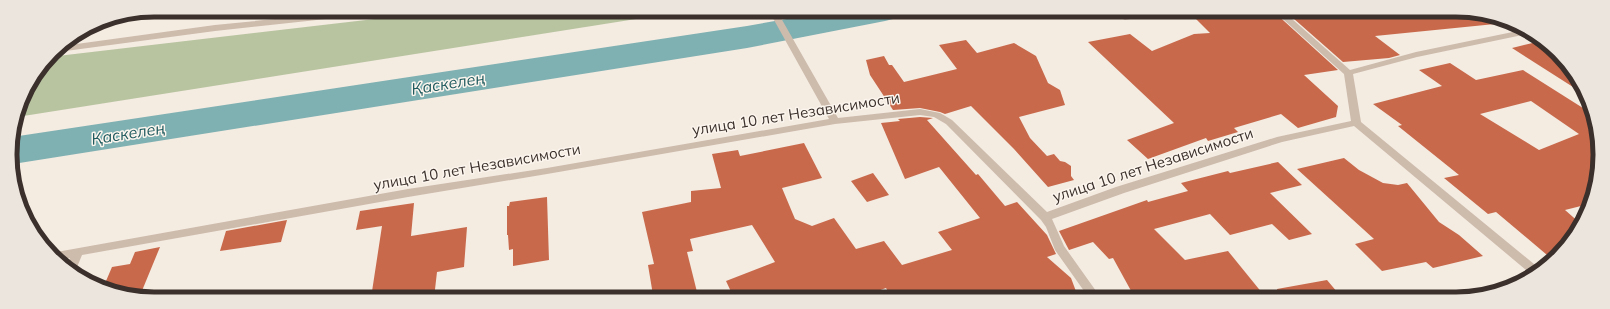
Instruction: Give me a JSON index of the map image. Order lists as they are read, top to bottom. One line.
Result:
{"streets":{"street":["улица 10 лет Независимости"]},"water":["Қаскелең"]}
